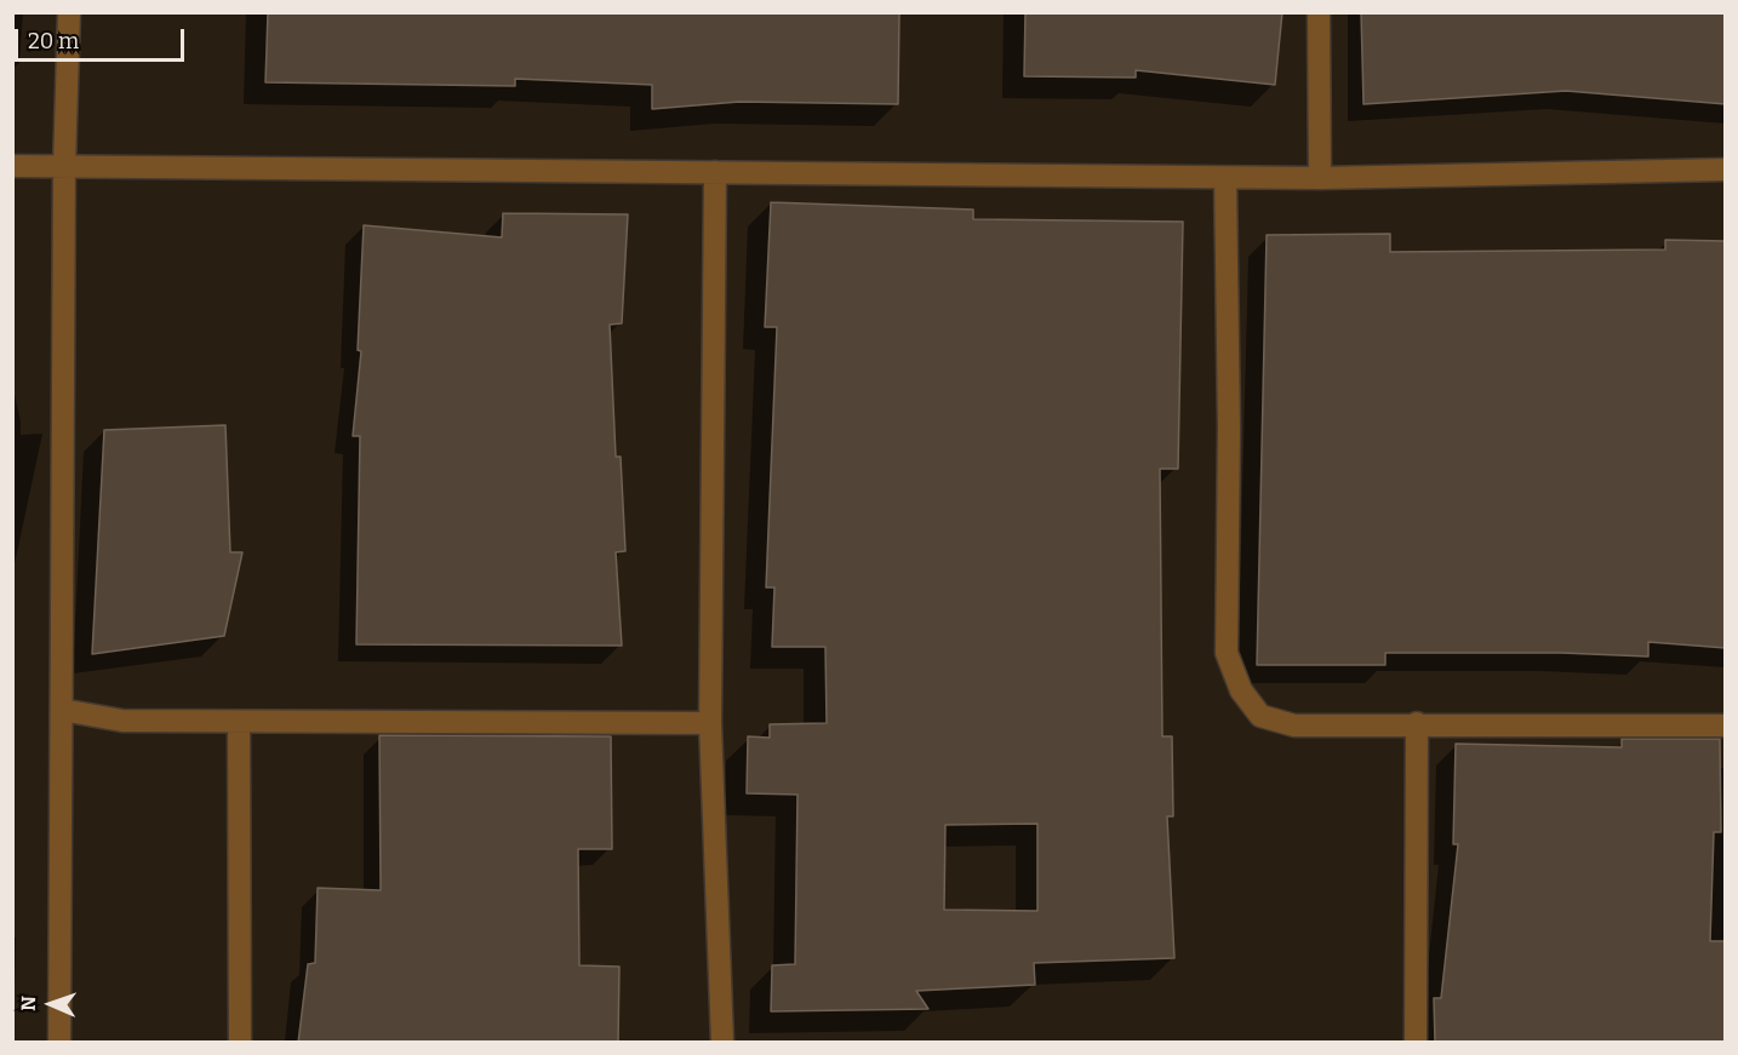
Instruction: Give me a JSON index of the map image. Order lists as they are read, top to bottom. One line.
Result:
{"scale_bar":"20 m","north":"left"}
